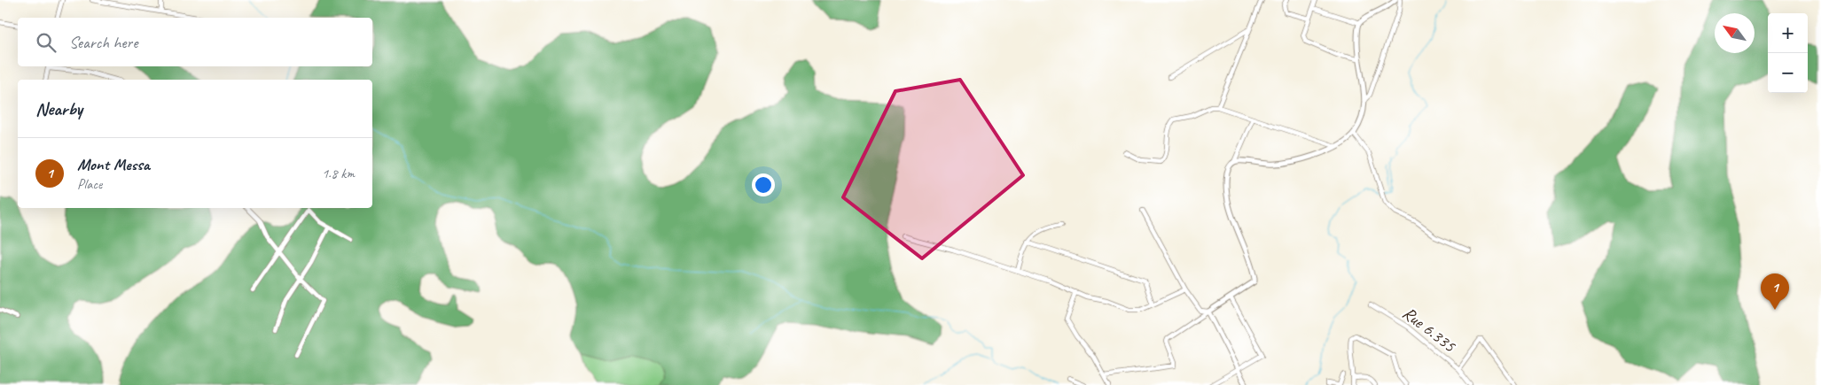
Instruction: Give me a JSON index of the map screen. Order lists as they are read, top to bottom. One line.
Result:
{"streets":{"street":["Rue 6.335"]},"north":"top left","page":{"map_buttons":["+","−"],"search":"Search here","heading":"Nearby","list":[{"mark":"1","name":"Mont Messa","note":"Place","value":"1.8 km"}],"pins":"1"}}
